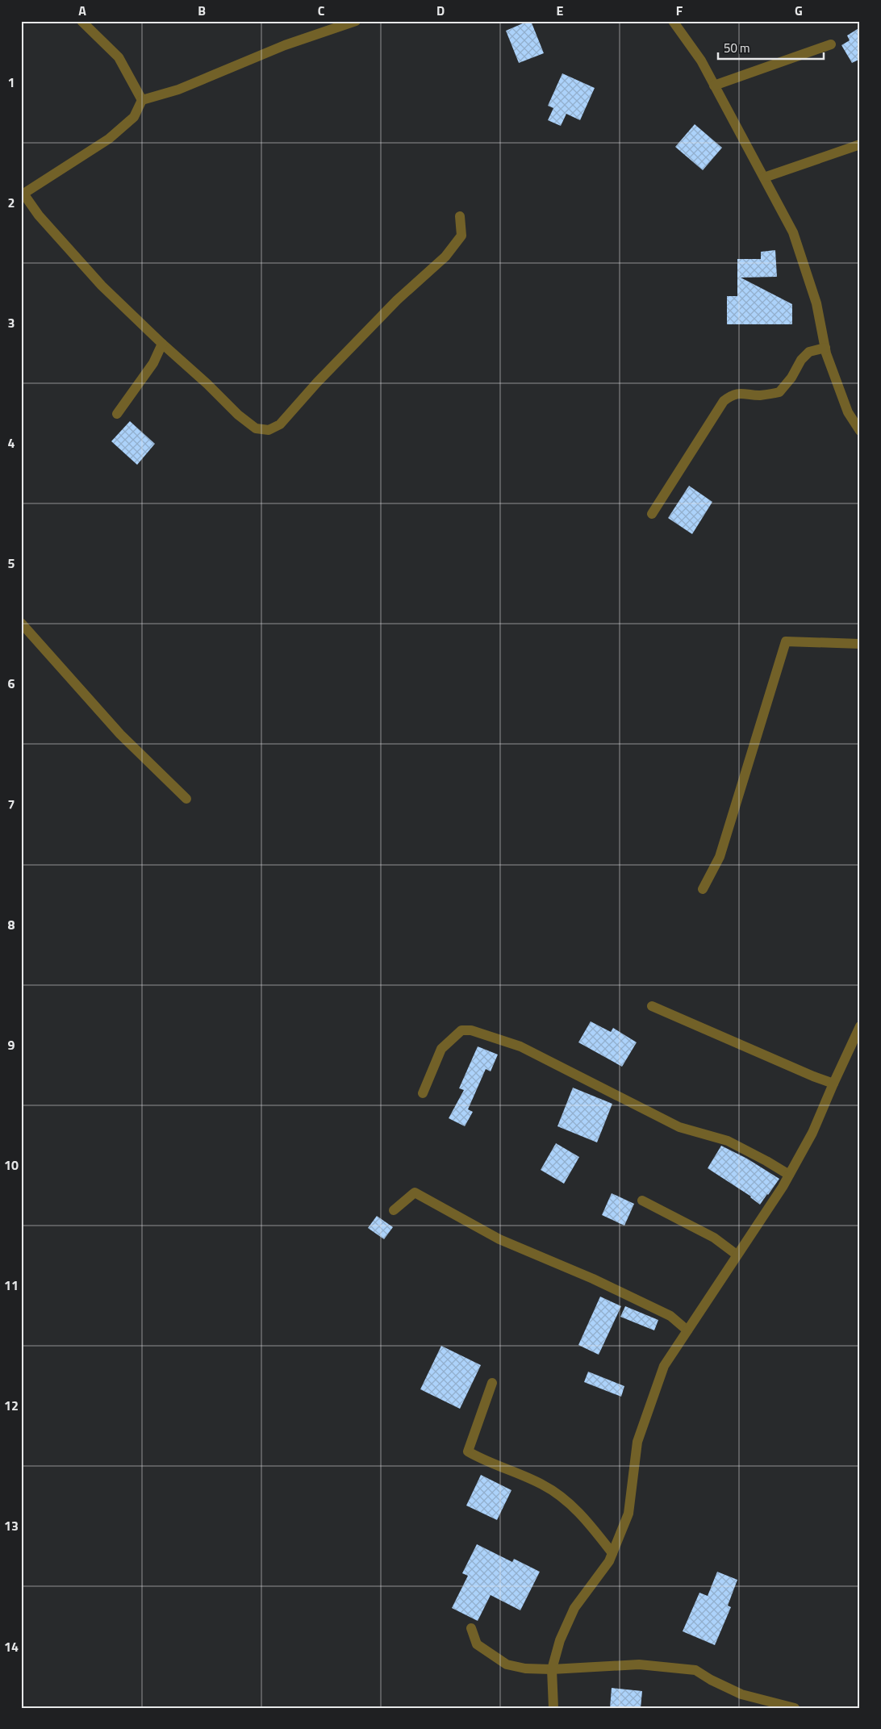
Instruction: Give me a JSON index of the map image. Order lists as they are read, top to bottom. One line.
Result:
{"scale_bar":"50 m","grid":{"columns":["A","B","C","D","E","F","G"],"rows":["1","2","3","4","5","6","7","8","9","10","11","12","13","14"]}}
